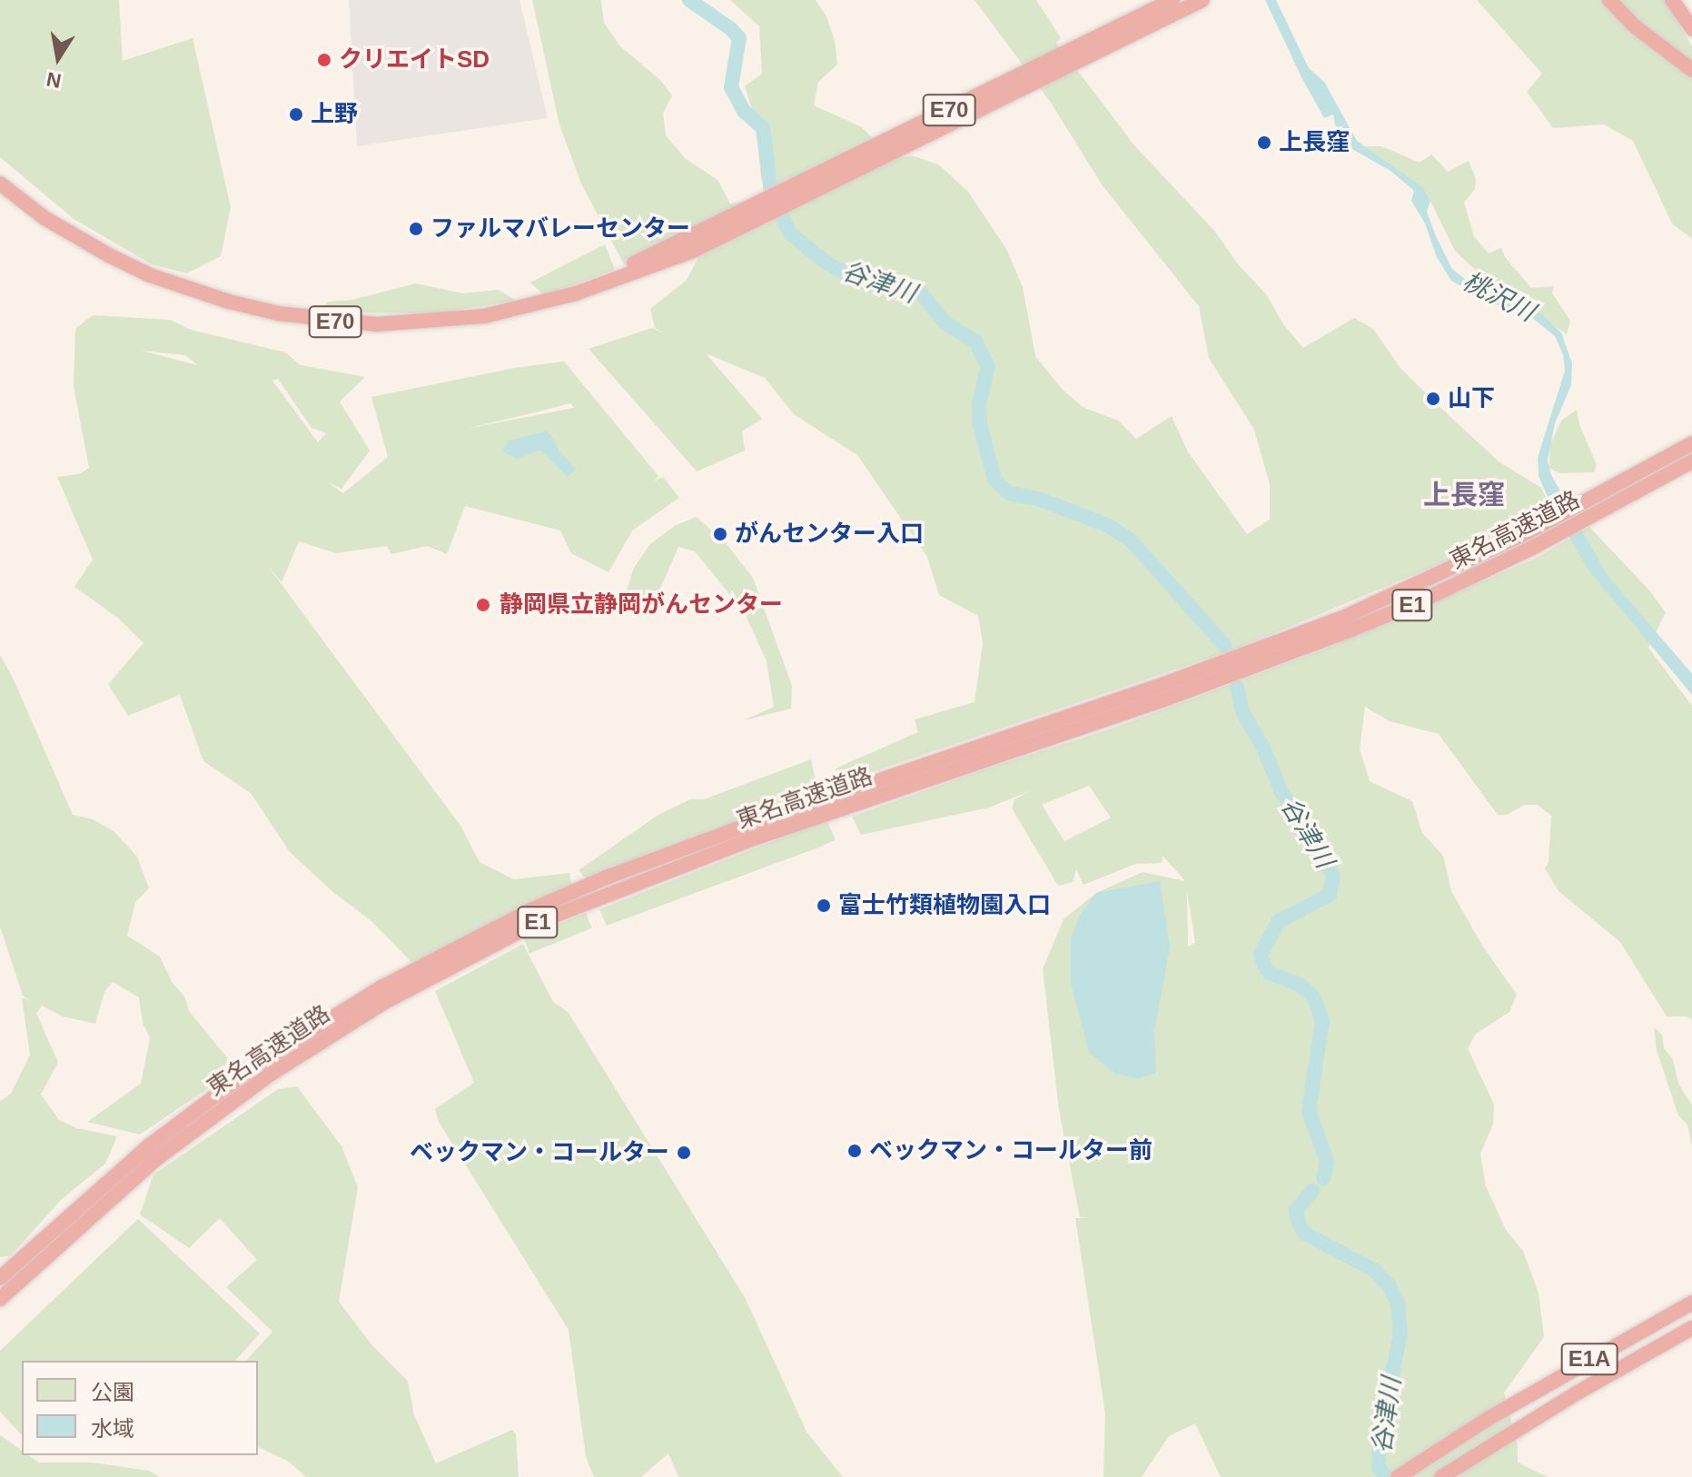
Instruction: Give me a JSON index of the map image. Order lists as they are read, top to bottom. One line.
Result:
{"streets":{"highway":["E70","東名高速道路","E1","E1A"]},"districts":["上長窪"],"water":["谷津川","桃沢川"],"places":["クリエイトSD","上野","上長窪","ファルマバレーセンター","山下","がんセンター入口","静岡県立静岡がんセンター","富士竹類植物園入口","ベックマン・コールター前","ベックマン・コールター"],"legend":["公園","水域"],"north":"bottom"}
